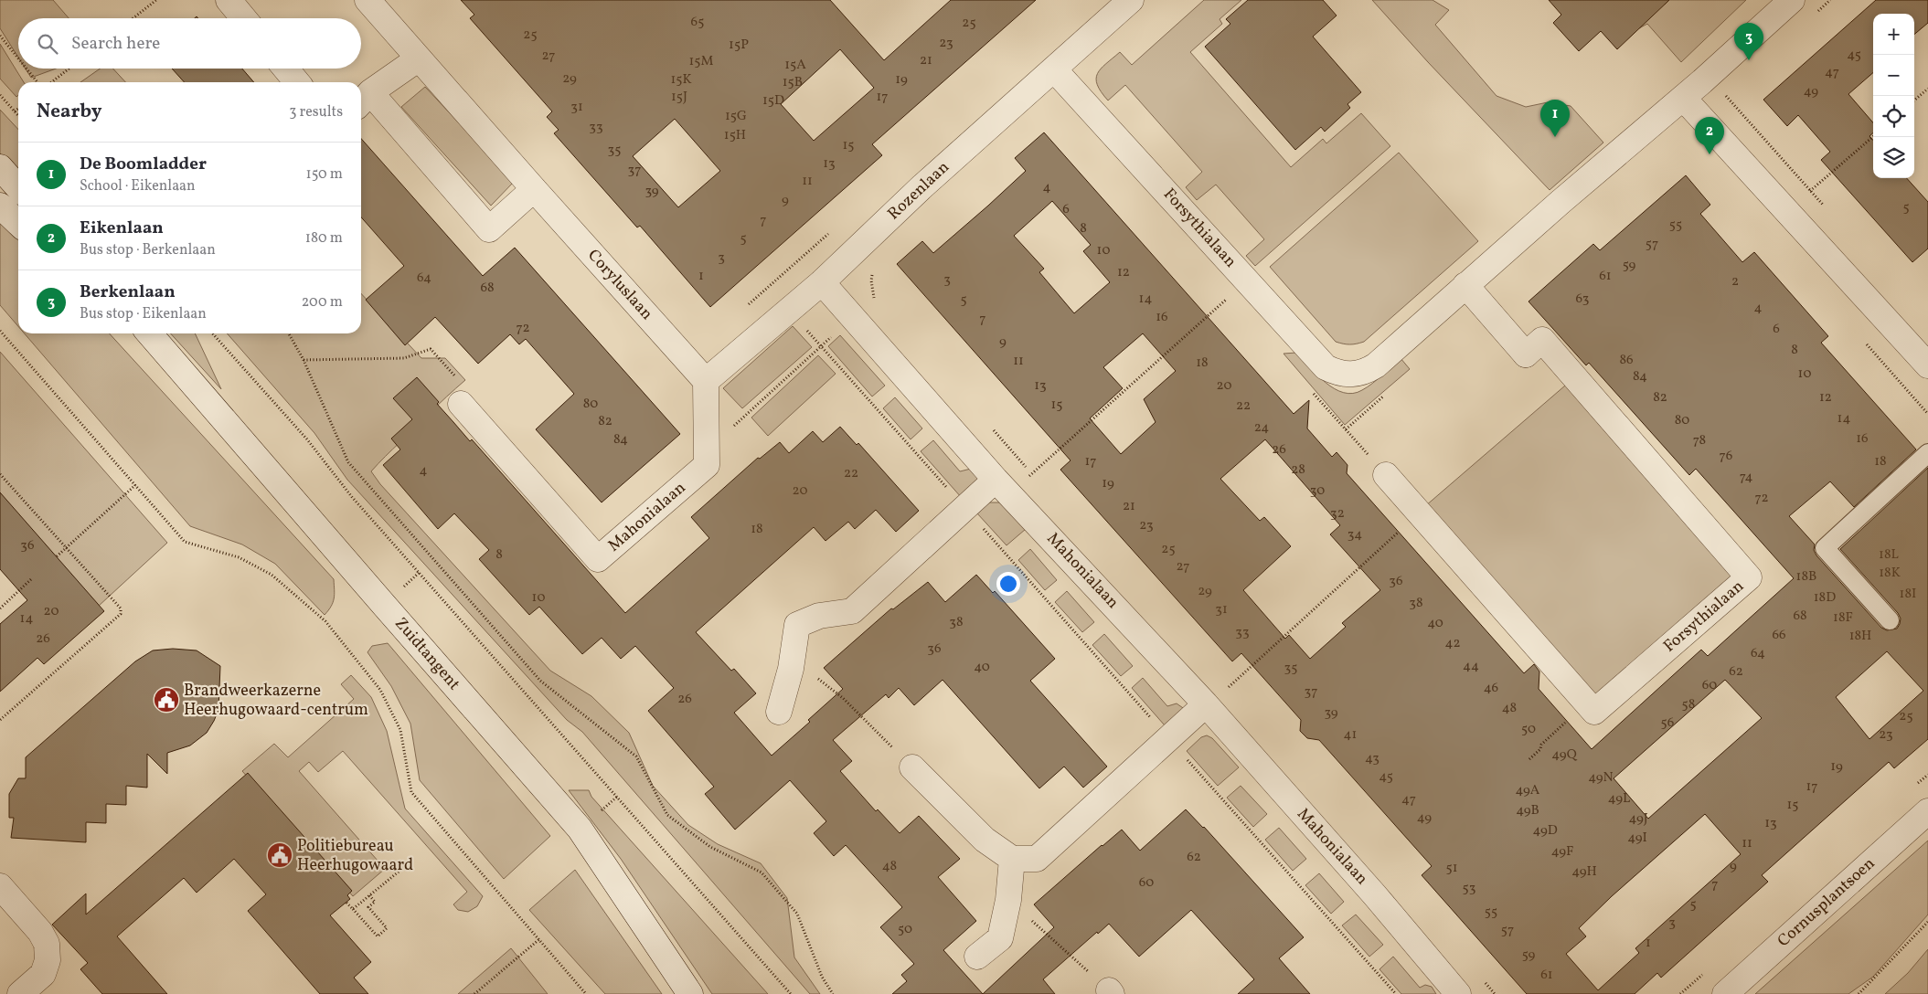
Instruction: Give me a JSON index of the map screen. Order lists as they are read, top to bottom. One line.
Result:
{"streets":{"street":["Rozenlaan","Forsythialaan","Coryluslaan","Mahonialaan","Zuidtangent","Cornusplantsoen"]},"crossings":[["Rozenlaan","Forsythialaan"],["Rozenlaan","Coryluslaan"],["Rozenlaan","Mahonialaan"],["Coryluslaan","Mahonialaan"]],"places":{"public building":["Brandweerkazerne Heerhugowaard-centrum","Politiebureau Heerhugowaard"]},"house_numbers":["65","25","25","23","15P","45","27","21","15M","15A","47","29","15K","19","15B","49","15J","17","15D","31","15G","33","15H","15","35","13","37","11","4","39","9","5","6","7","55","8","5","57","10","3","59","12","1","61","64","3","2","68","14","63","5","4","16","7","72","6","9","8","86","11","18","10","84","13","20","82","12","80","15","22","14","80","82","24","16","84","78","26","76","17","18","28","4","22","74","19","20","30","72","21","32","23","18","34","36","25","8","18L","27","18K","18B","36","29","18I","10","18D","38","31","20","68","18F","14","38","40","33","66","18H","26","42","36","64","44","40","35","62","60","46","37","26","58","48","39","25","56","50","41","23","49Q","43","19","45","49N","17","49A","49L","47","15","49B","49","49J","13","49D","49I","11","49F","62","48","9","51","49H","60","7","53","5","55","3","50","57","1","59","61"],"page":{"map_buttons":["+","−"],"search":"Search here","pins":["3","1","2"],"heading":["Nearby","3 results"],"list":[{"mark":"1","name":"De Boomladder","note":"School · Eikenlaan","value":"150 m"},{"mark":"2","name":"Eikenlaan","note":"Bus stop · Berkenlaan","value":"180 m"},{"mark":"3","name":"Berkenlaan","note":"Bus stop · Eikenlaan","value":"200 m"}]}}
